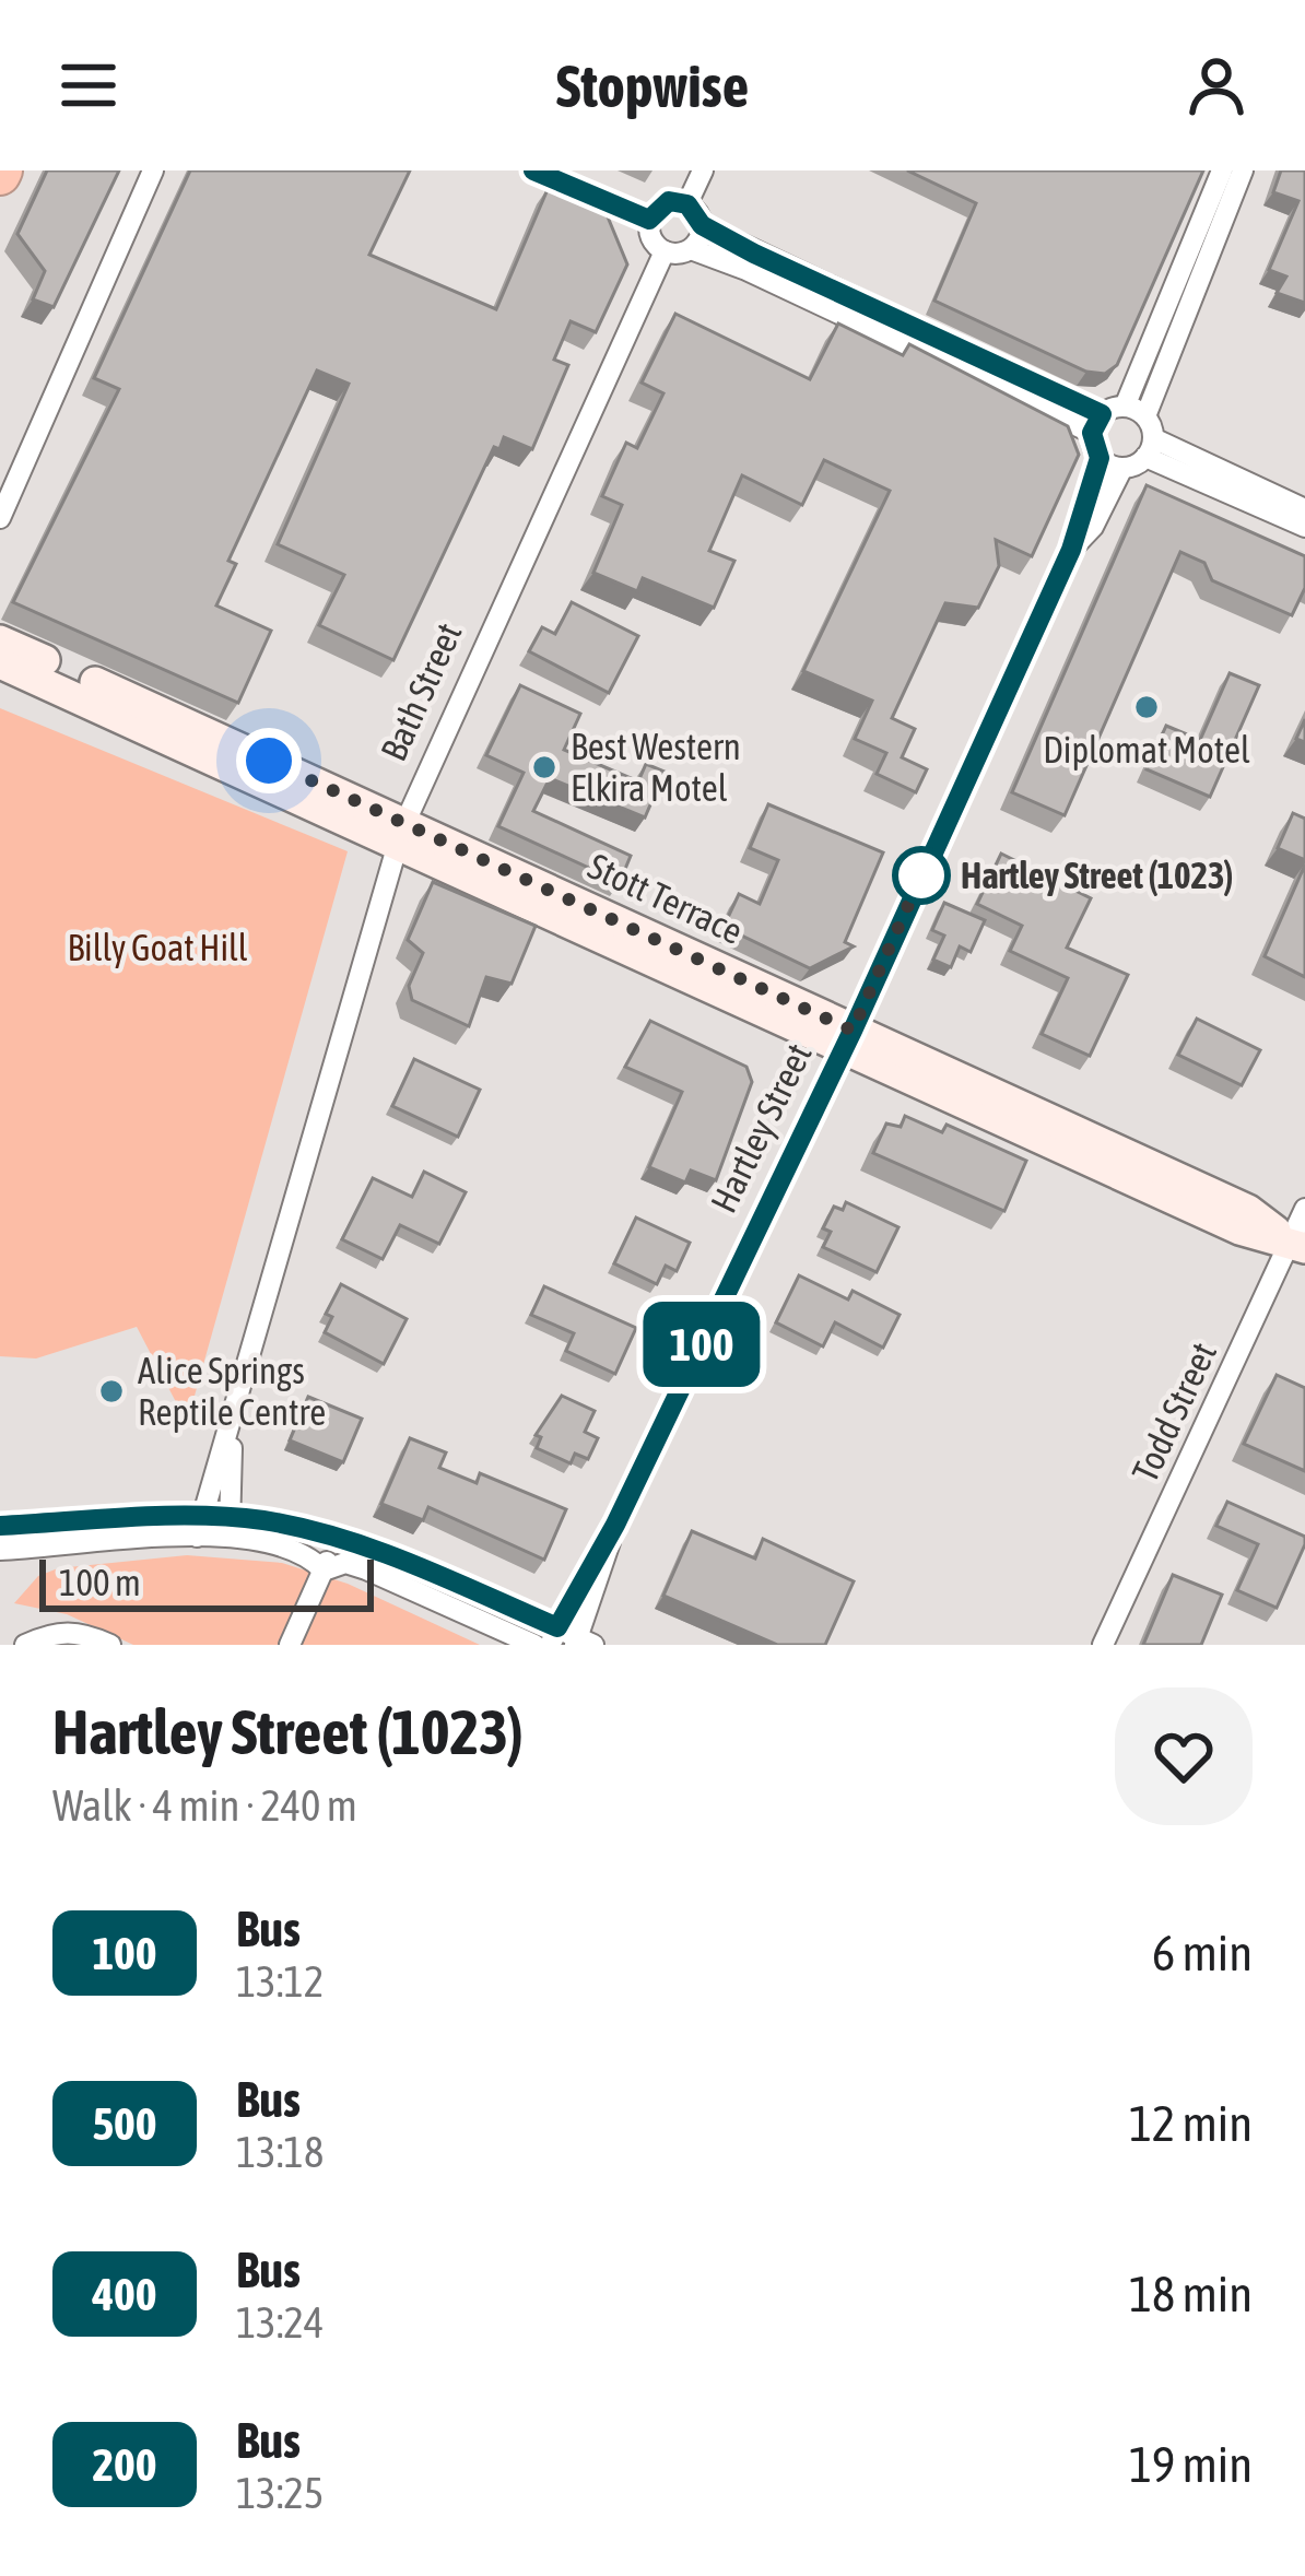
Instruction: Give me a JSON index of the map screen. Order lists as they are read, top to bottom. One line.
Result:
{"streets":{"main road":["Stott Terrace"],"street":["Bath Street","Hartley Street","Todd Street"]},"crossings":[["Bath Street","Stott Terrace"],["Stott Terrace","Hartley Street"],["Stott Terrace","Todd Street"]],"parks":["Billy Goat Hill"],"places":["Diplomat Motel","Best Western Elkira Motel","Hartley Street (1023)","Alice Springs Reptile Centre"],"lines":["bus line 100"],"scale_bar":"100 m","page":{"header":"Stopwise","on_map":"100","scale":"100 m","heading":["Hartley Street (1023)","Walk · 4 min · 240 m"],"list":[{"mark":"100","name":"Bus","note":"13:12","value":"6 min"},{"mark":"500","name":"Bus","note":"13:18","value":"12 min"},{"mark":"400","name":"Bus","note":"13:24","value":"18 min"},{"mark":"200","name":"Bus","note":"13:25","value":"19 min"}]}}
